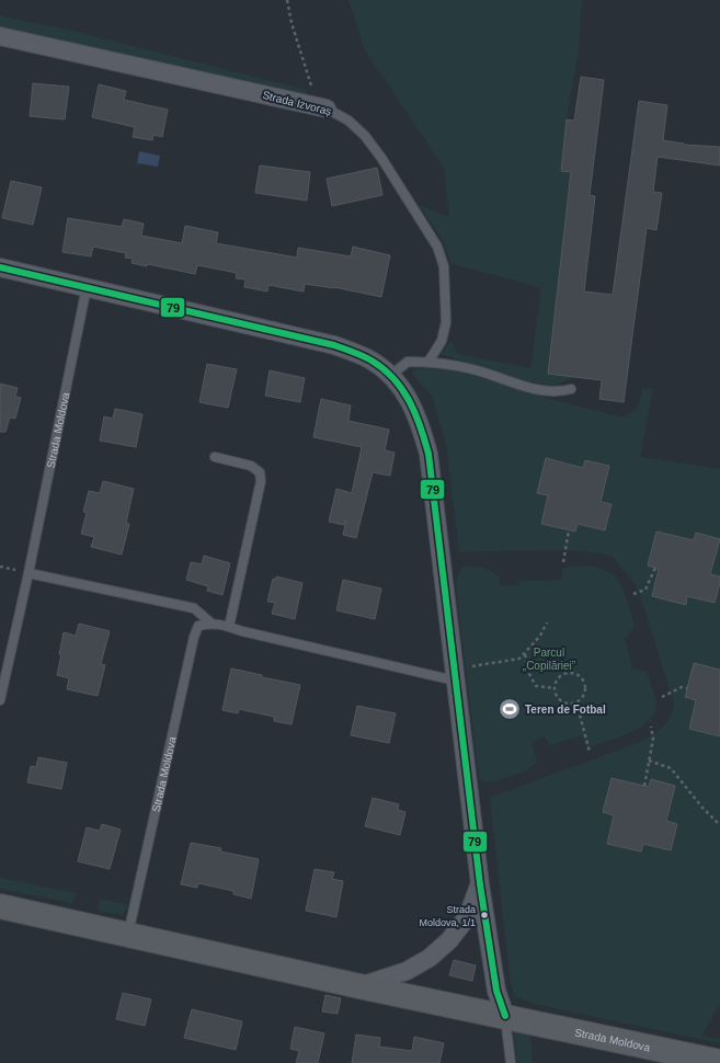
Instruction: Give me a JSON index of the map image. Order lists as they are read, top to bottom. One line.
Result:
{"streets":{"street":["Strada Izvoraș","Strada Moldova"]},"parks":["Parcul „Copilăriei”"],"places":{"sports":["Teren de Fotbal"],"other":["Strada Moldova, 1/1"]},"lines":["transit line 79"]}
